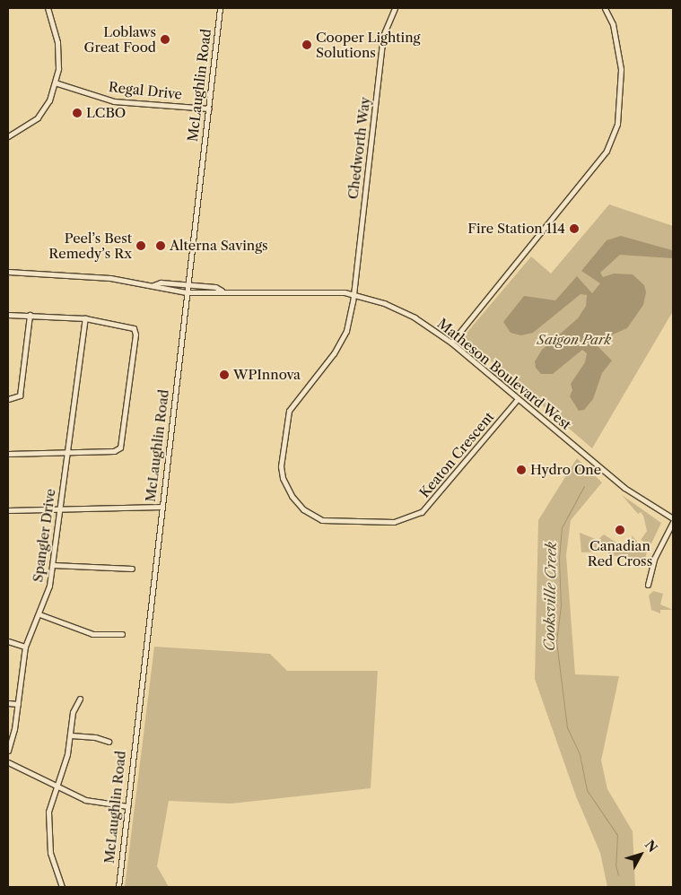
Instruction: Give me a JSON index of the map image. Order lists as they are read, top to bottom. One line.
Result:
{"streets":{"street":["McLaughlin Road","Regal Drive","Chedworth Way","Matheson Boulevard West","Keaton Crescent","Spangler Drive"]},"crossings":[["McLaughlin Road","Regal Drive"],["McLaughlin Road","Matheson Boulevard West"],["Chedworth Way","Matheson Boulevard West"],["Chedworth Way","Keaton Crescent"],["Matheson Boulevard West","Keaton Crescent"]],"water":["Cooksville Creek"],"parks":["Saigon Park"],"places":["Loblaws Great Food","Cooper Lighting Solutions","LCBO","Fire Station 114","Peel’s Best Remedy’s Rx","Alterna Savings","WPInnova","Hydro One","Canadian Red Cross"],"north":"top right"}
